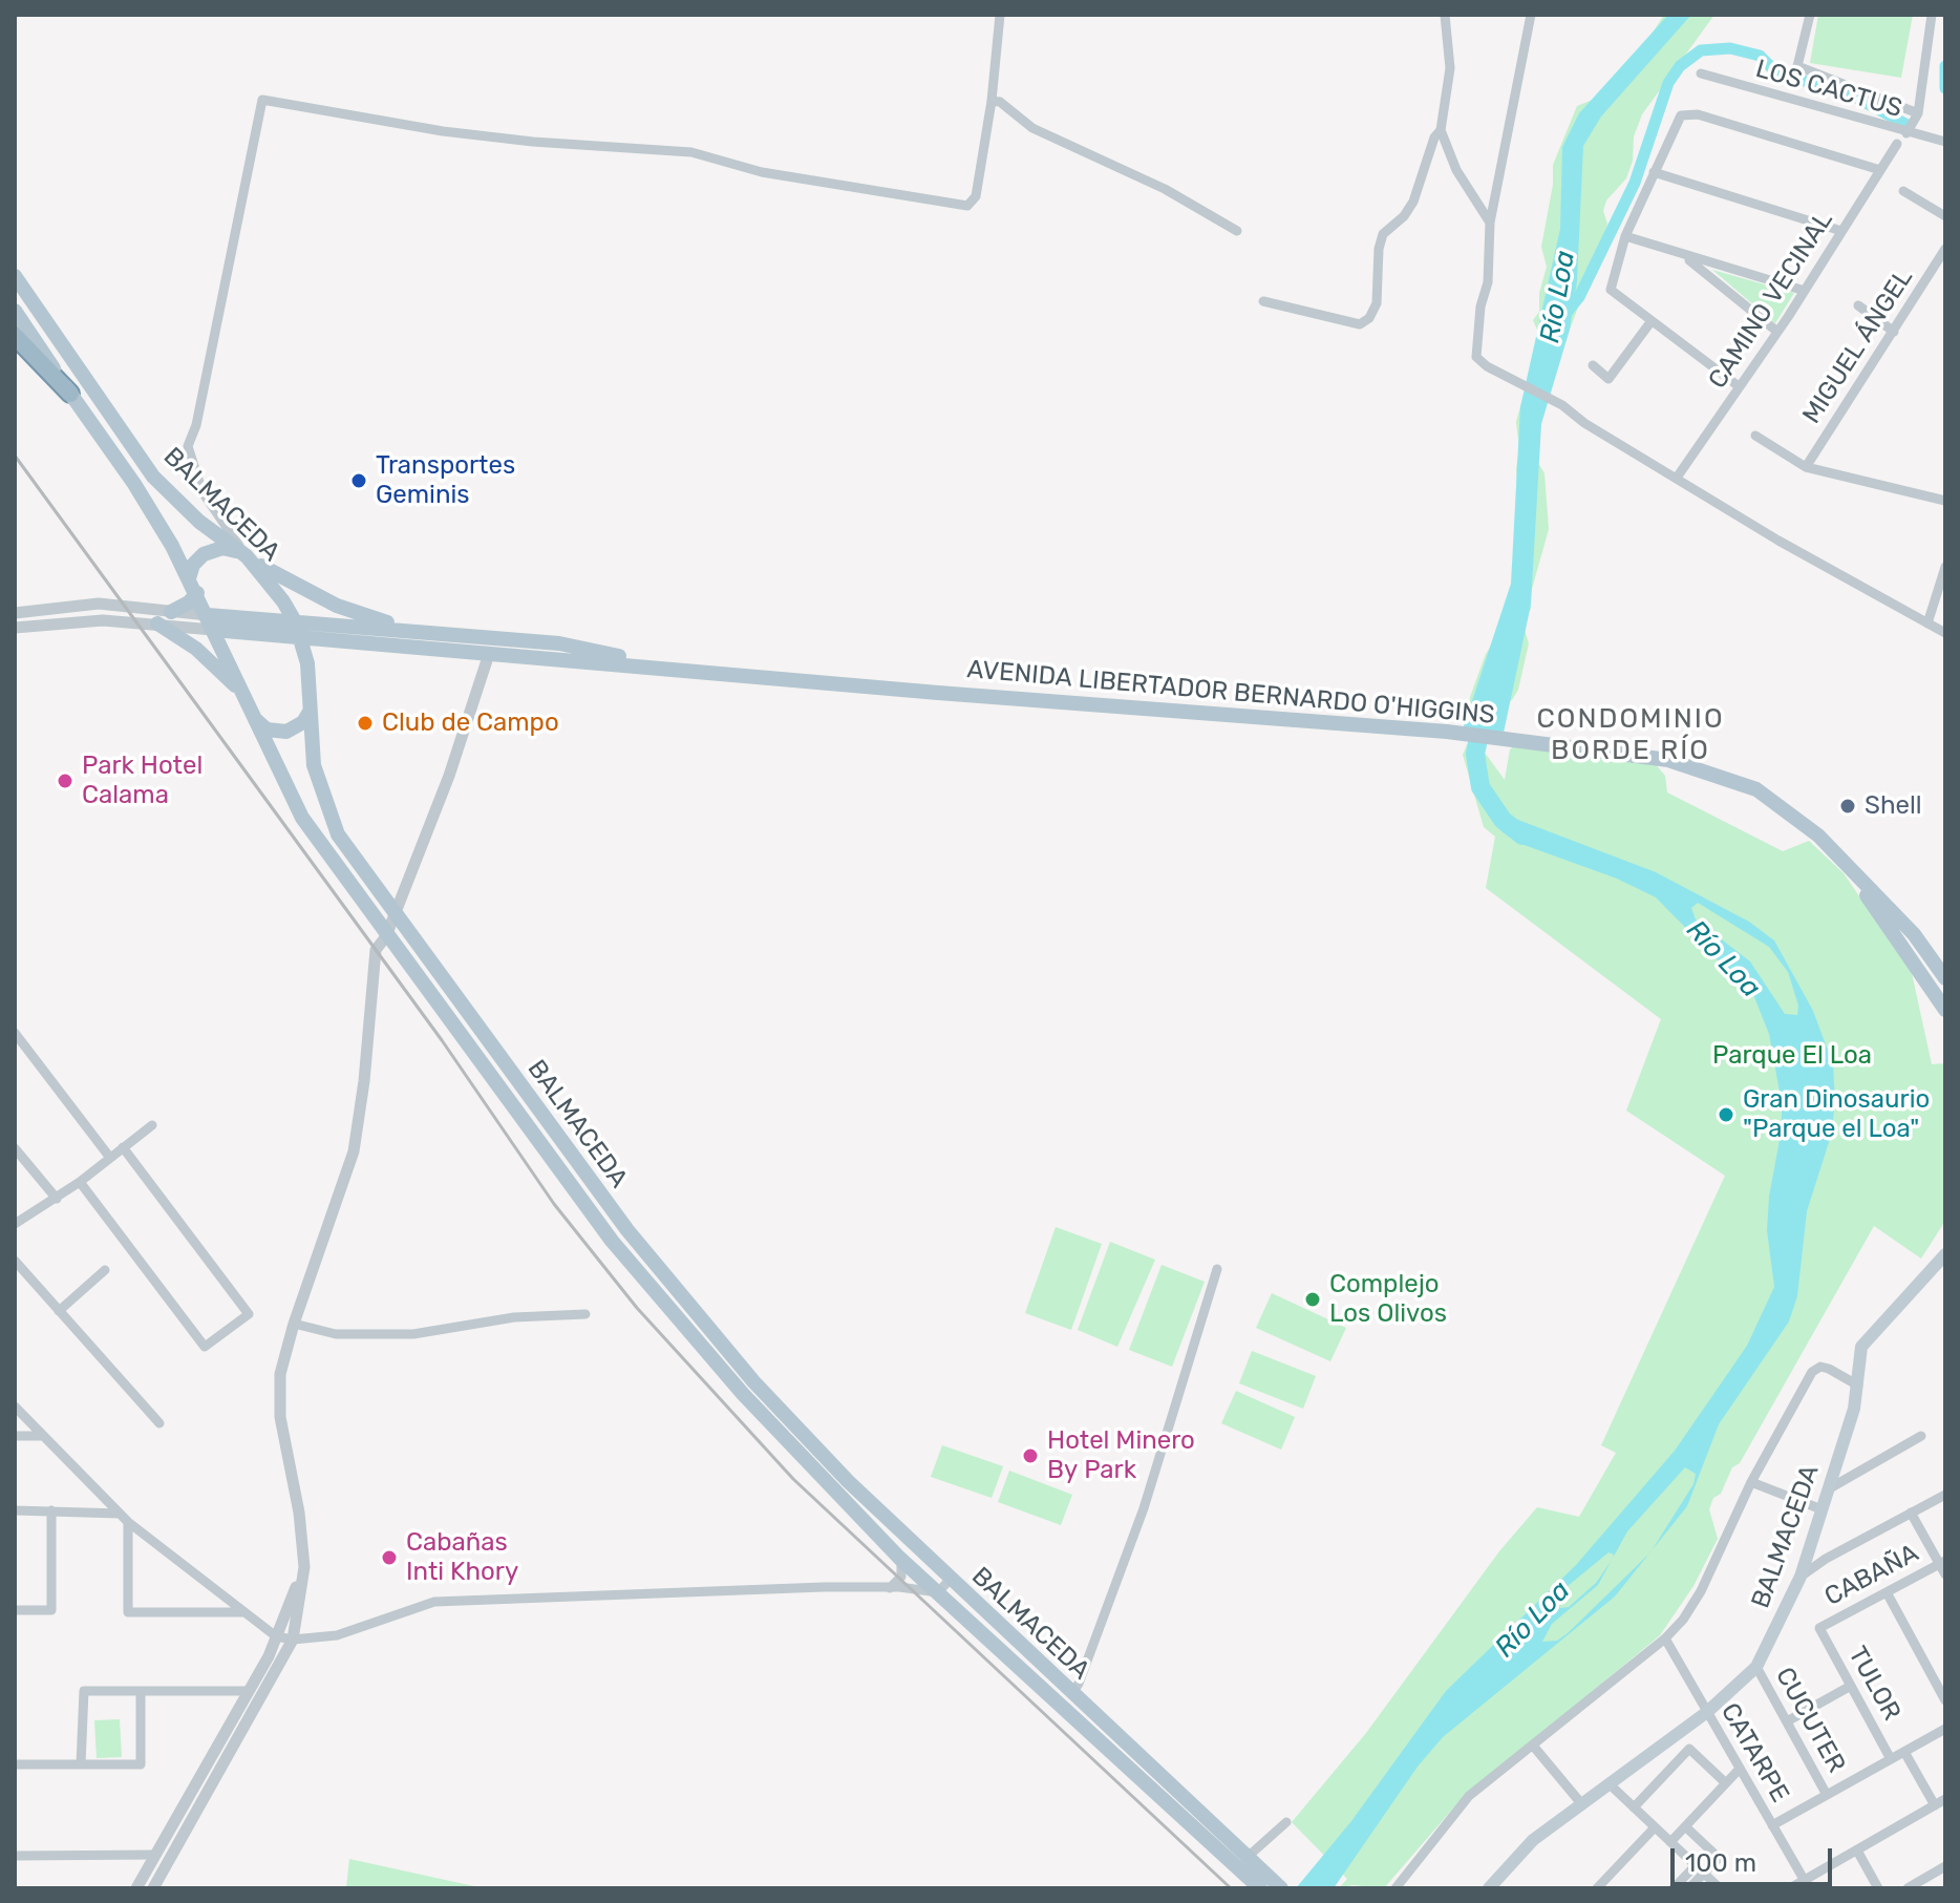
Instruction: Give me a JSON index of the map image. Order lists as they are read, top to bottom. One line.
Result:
{"streets":{"main road":["BALMACEDA","AVENIDA LIBERTADOR BERNARDO O'HIGGINS"],"street":["LOS CACTUS","CAMINO VECINAL","MIGUEL ÁNGEL","CABAÑA","TULOR","CUCUTER","CATARPE"]},"crossings":[["BALMACEDA","AVENIDA LIBERTADOR BERNARDO O'HIGGINS"],["BALMACEDA","CUCUTER"],["BALMACEDA","CATARPE"],["CABAÑA","TULOR"]],"districts":["CONDOMINIO BORDE RÍO"],"water":["Río Loa"],"parks":["Parque El Loa"],"places":["Transportes Geminis","Club de Campo","Park Hotel Calama","Shell","Gran Dinosaurio \"Parque el Loa\"","Complejo Los Olivos","Hotel Minero By Park","Cabañas Inti Khory"],"scale_bar":"100 m"}
